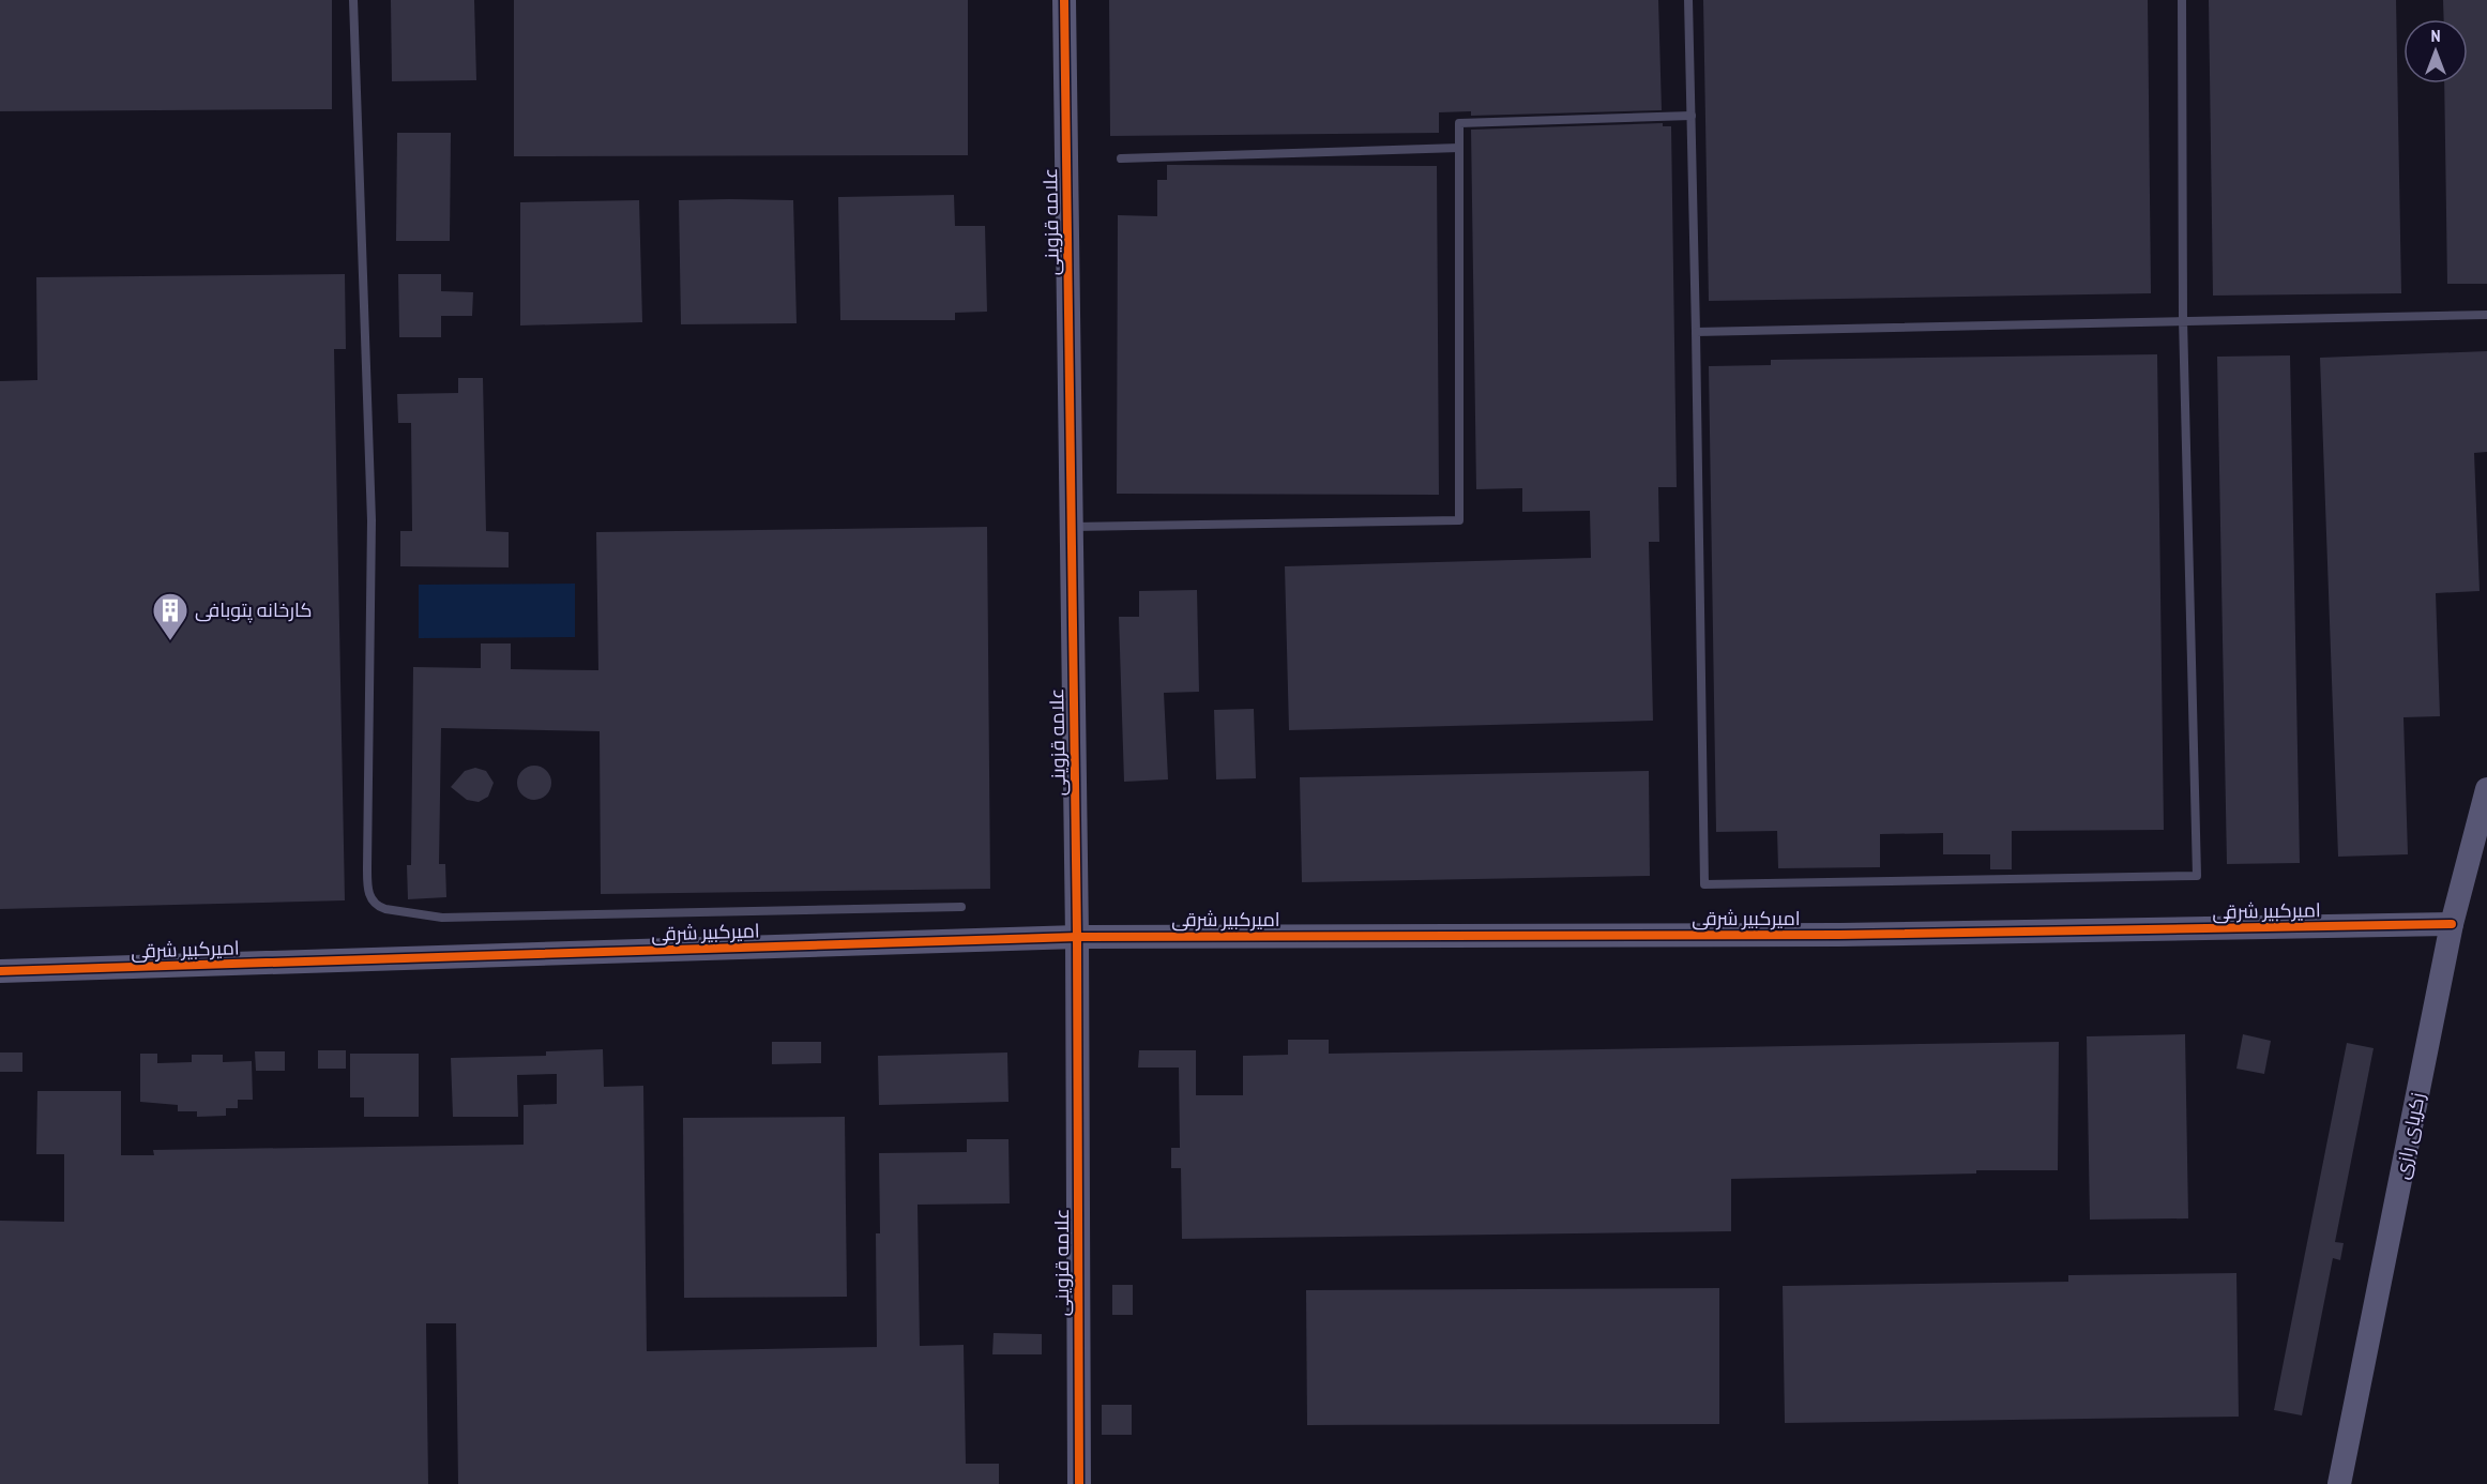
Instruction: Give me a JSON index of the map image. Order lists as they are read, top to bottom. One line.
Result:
{"streets":{"street":["علامه قزوینی","امیرکبیر شرقی","زکریای رازی"]},"crossings":[["علامه قزوینی","امیرکبیر شرقی"],["امیرکبیر شرقی","زکریای رازی"]],"places":{"building":["کارخانه پتوبافی"]},"north":"top"}
